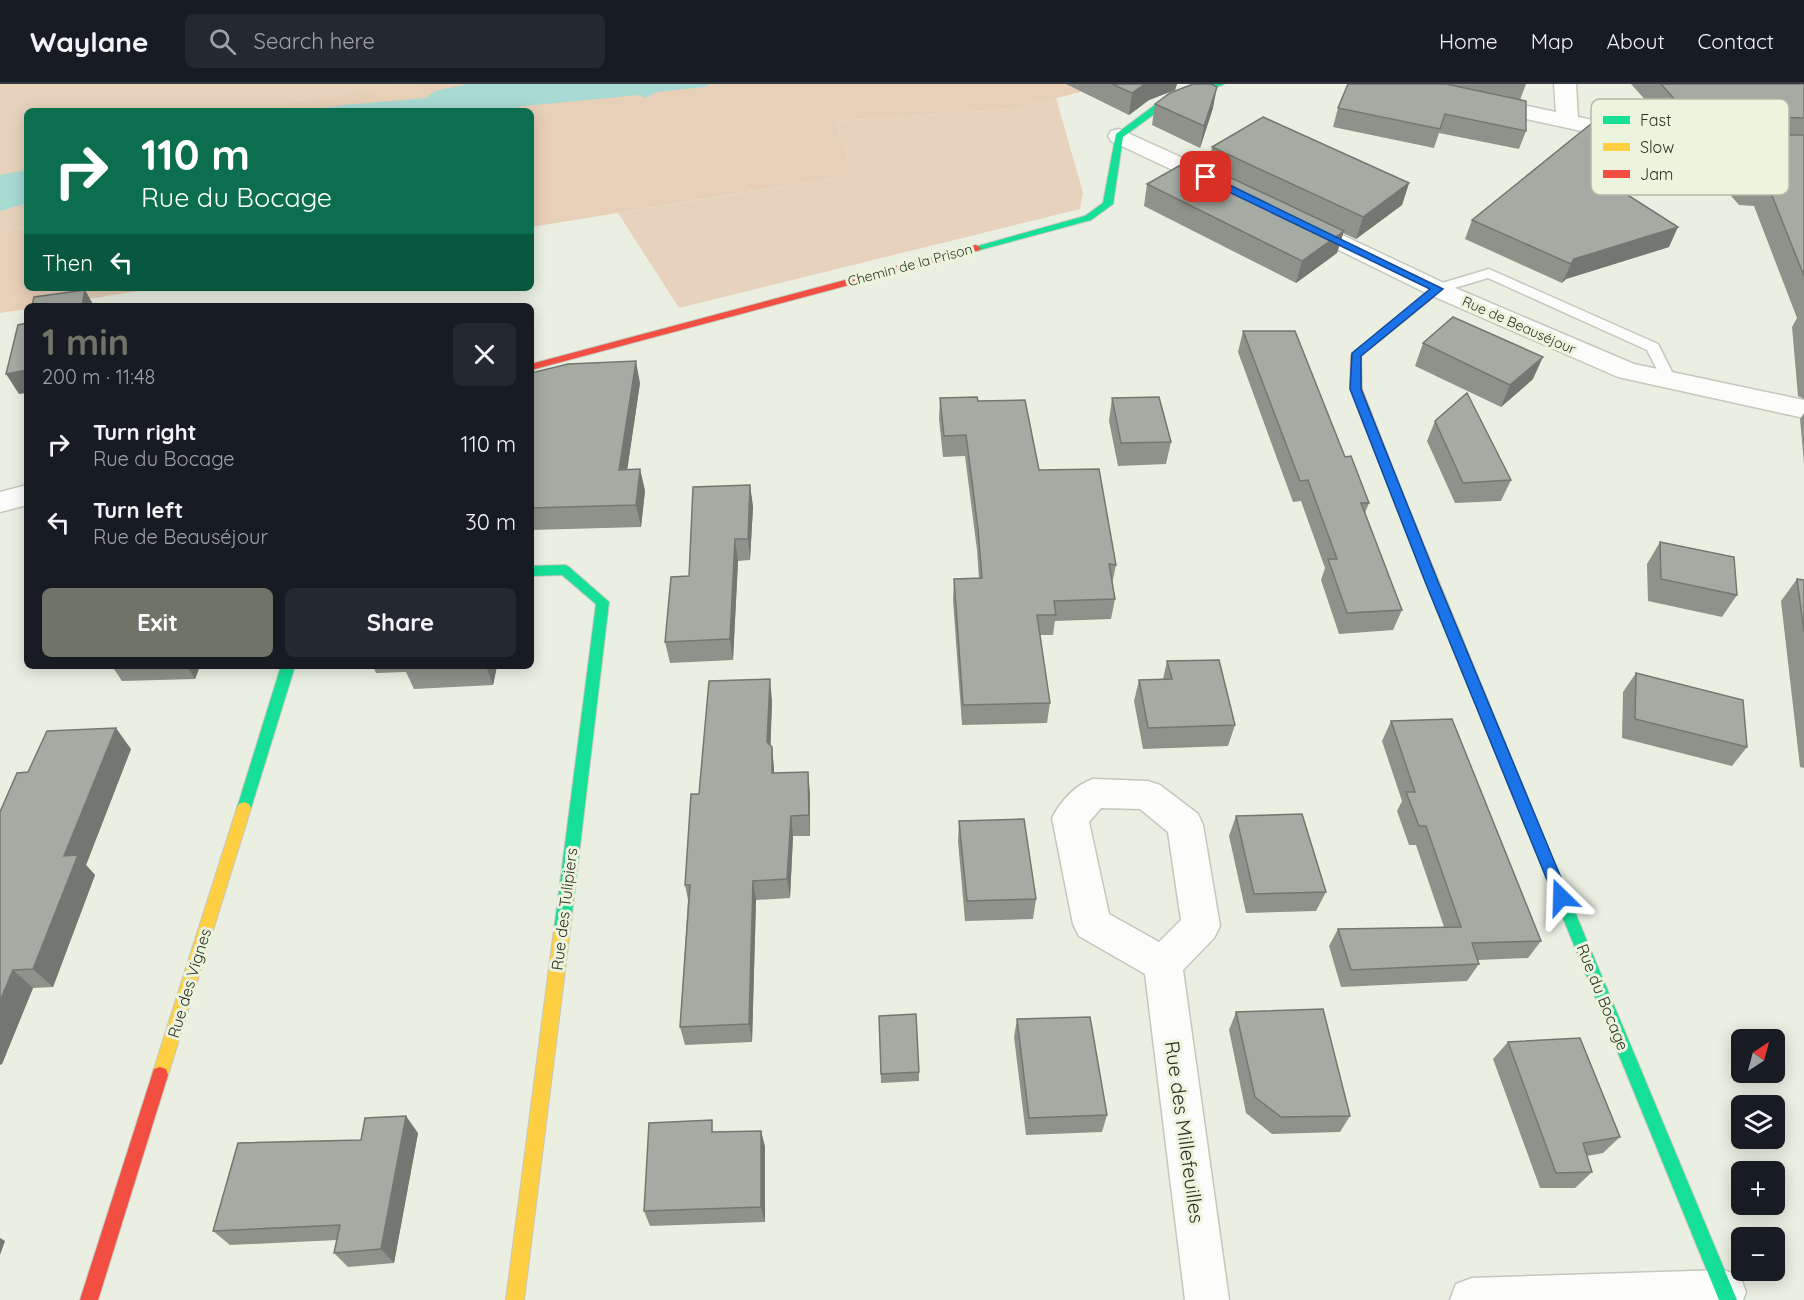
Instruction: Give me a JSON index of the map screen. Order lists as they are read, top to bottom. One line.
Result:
{"streets":{"street":["Chemin de la Prison","Rue de Beauséjour","Rue des Tulipiers","Rue des Vignes","Rue du Bocage","Rue des Millefeuilles"]},"crossings":[["Rue de Beauséjour","Rue du Bocage"]],"legend":["Fast","Slow","Jam"],"north":"top right","page":{"header":"Waylane","search":"Search here","nav":["Home","Map","About","Contact"],"turn":["110 m","Rue du Bocage"],"then":"Then","heading":["1 min","200 m · 11:48"],"list":[{"name":"Turn right","note":"Rue du Bocage","value":"110 m"},{"name":"Turn left","note":"Rue de Beauséjour","value":"30 m"}],"buttons":["Exit","Share"],"map_buttons":["+","−"]}}
